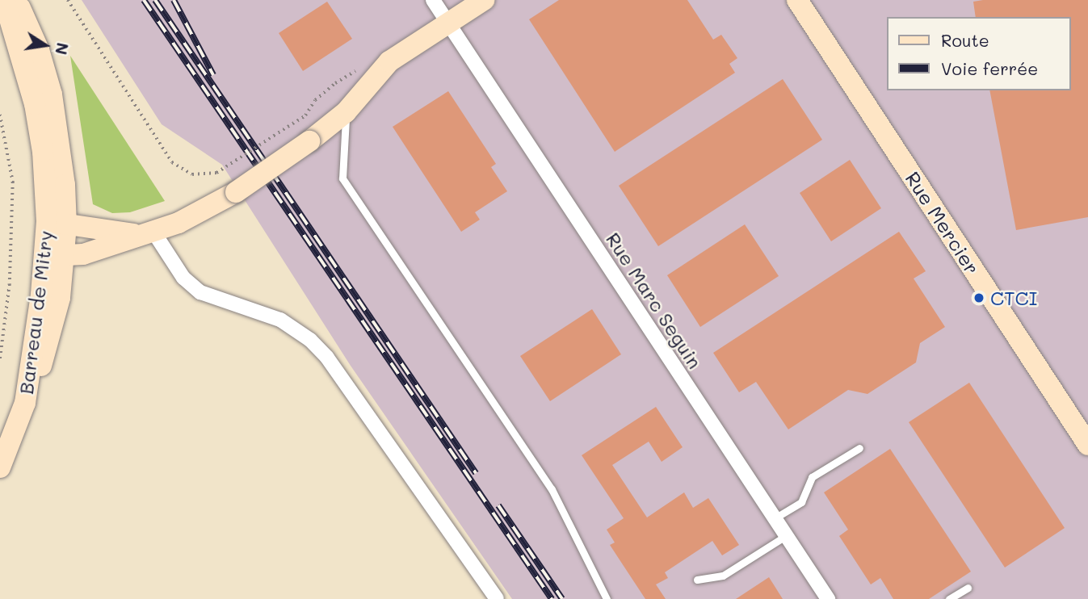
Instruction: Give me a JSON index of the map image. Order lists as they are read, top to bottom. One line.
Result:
{"streets":{"street":["Rue Mercier","Rue Marc Seguin","Barreau de Mitry"]},"places":["CTCI"],"legend":["Route","Voie ferrée"],"north":"right"}
